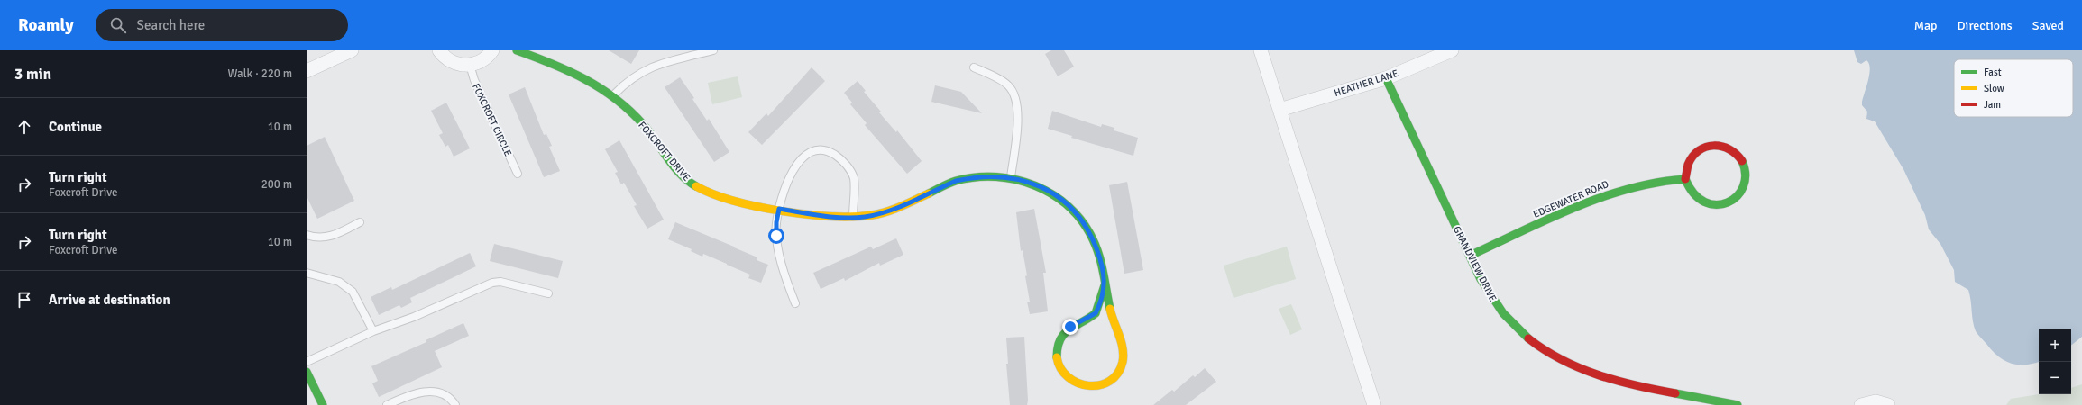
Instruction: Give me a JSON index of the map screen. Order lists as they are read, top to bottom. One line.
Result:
{"streets":{"street":["HEATHER LANE","FOXCROFT DRIVE","EDGEWATER ROAD","GRANDVIEW DRIVE"],"lane":["FOXCROFT CIRCLE"]},"crossings":[["HEATHER LANE","GRANDVIEW DRIVE"],["EDGEWATER ROAD","GRANDVIEW DRIVE"]],"legend":["Fast","Slow","Jam"],"page":{"header":"Roamly","search":"Search here","nav":["Map","Directions","Saved"],"heading":["3 min","Walk · 220 m"],"list":[["Continue","10 m"],["Turn right","Foxcroft Drive","200 m"],["Turn right","Foxcroft Drive","10 m"],"Arrive at destination"],"map_buttons":["+","−"]}}
